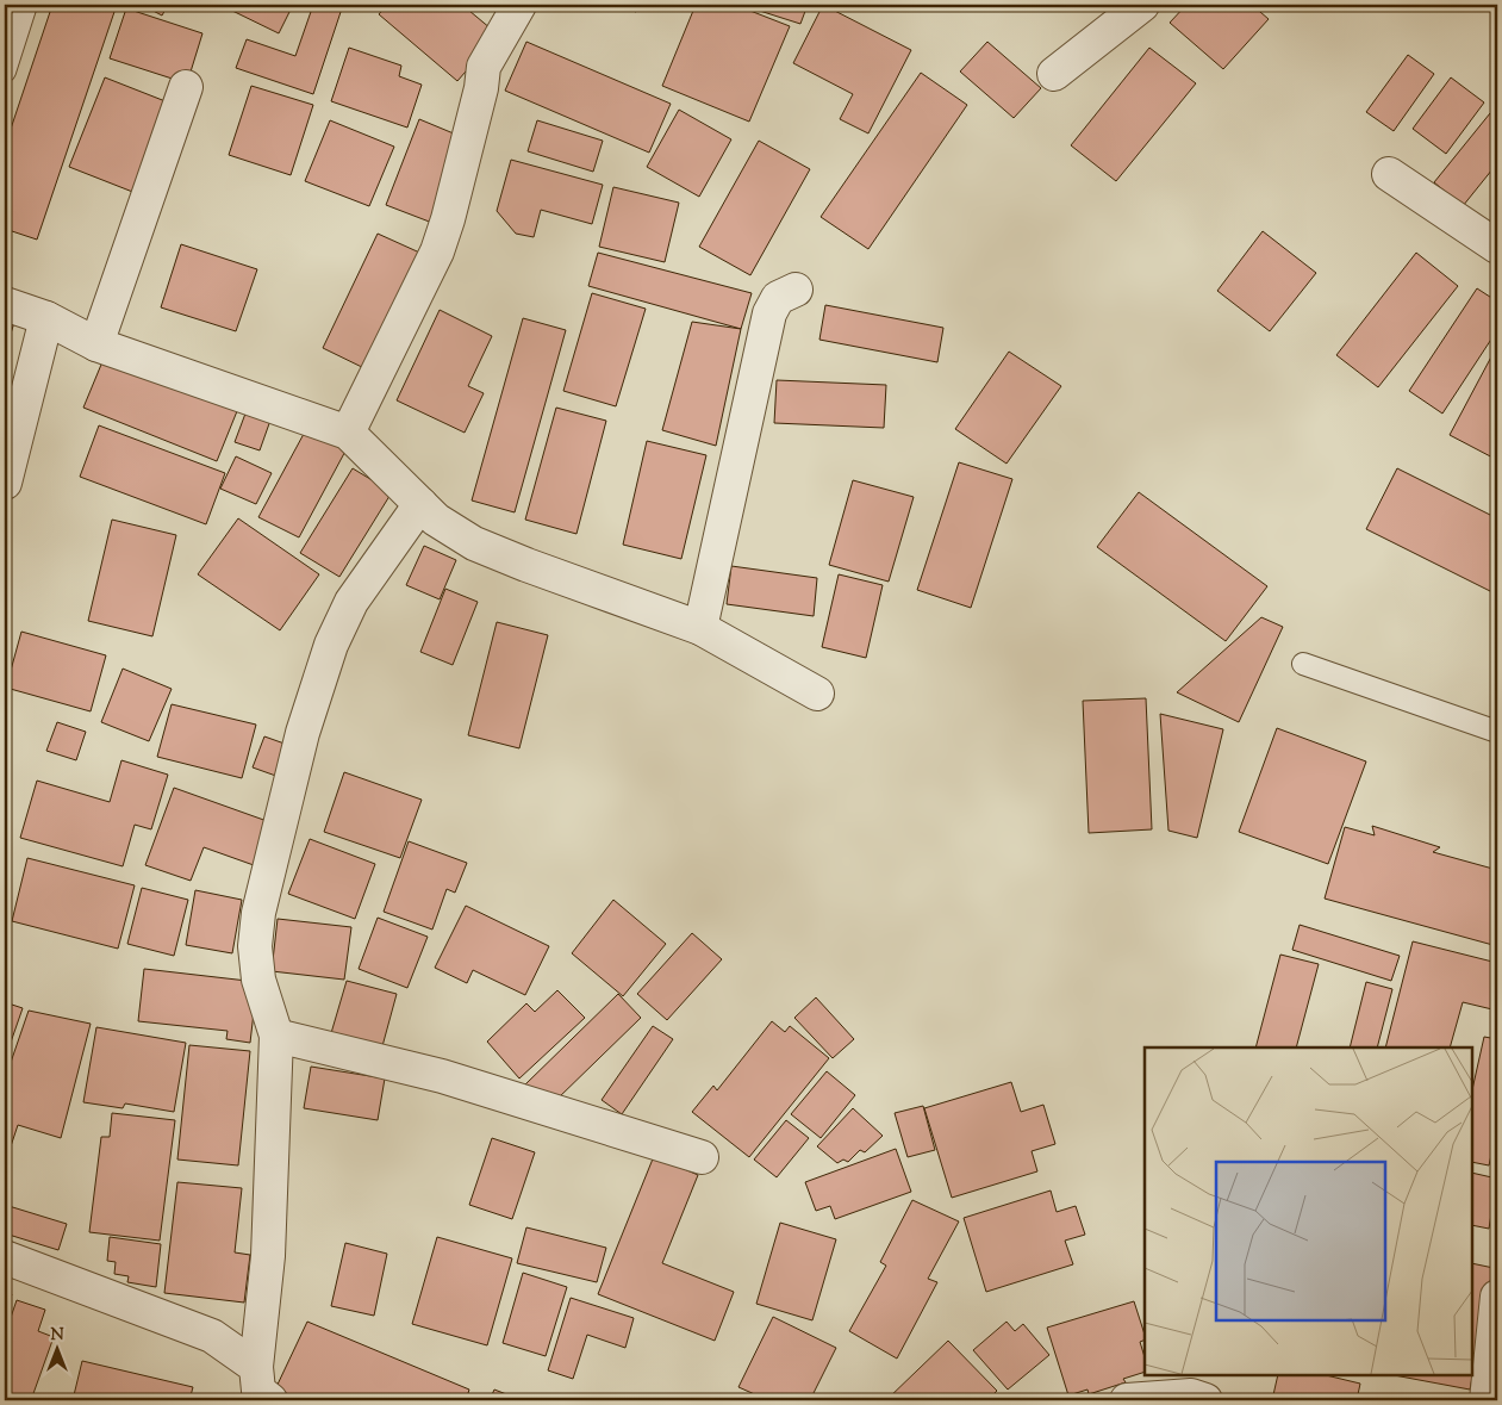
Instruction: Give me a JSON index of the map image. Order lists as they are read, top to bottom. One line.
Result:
{"north":"top"}
